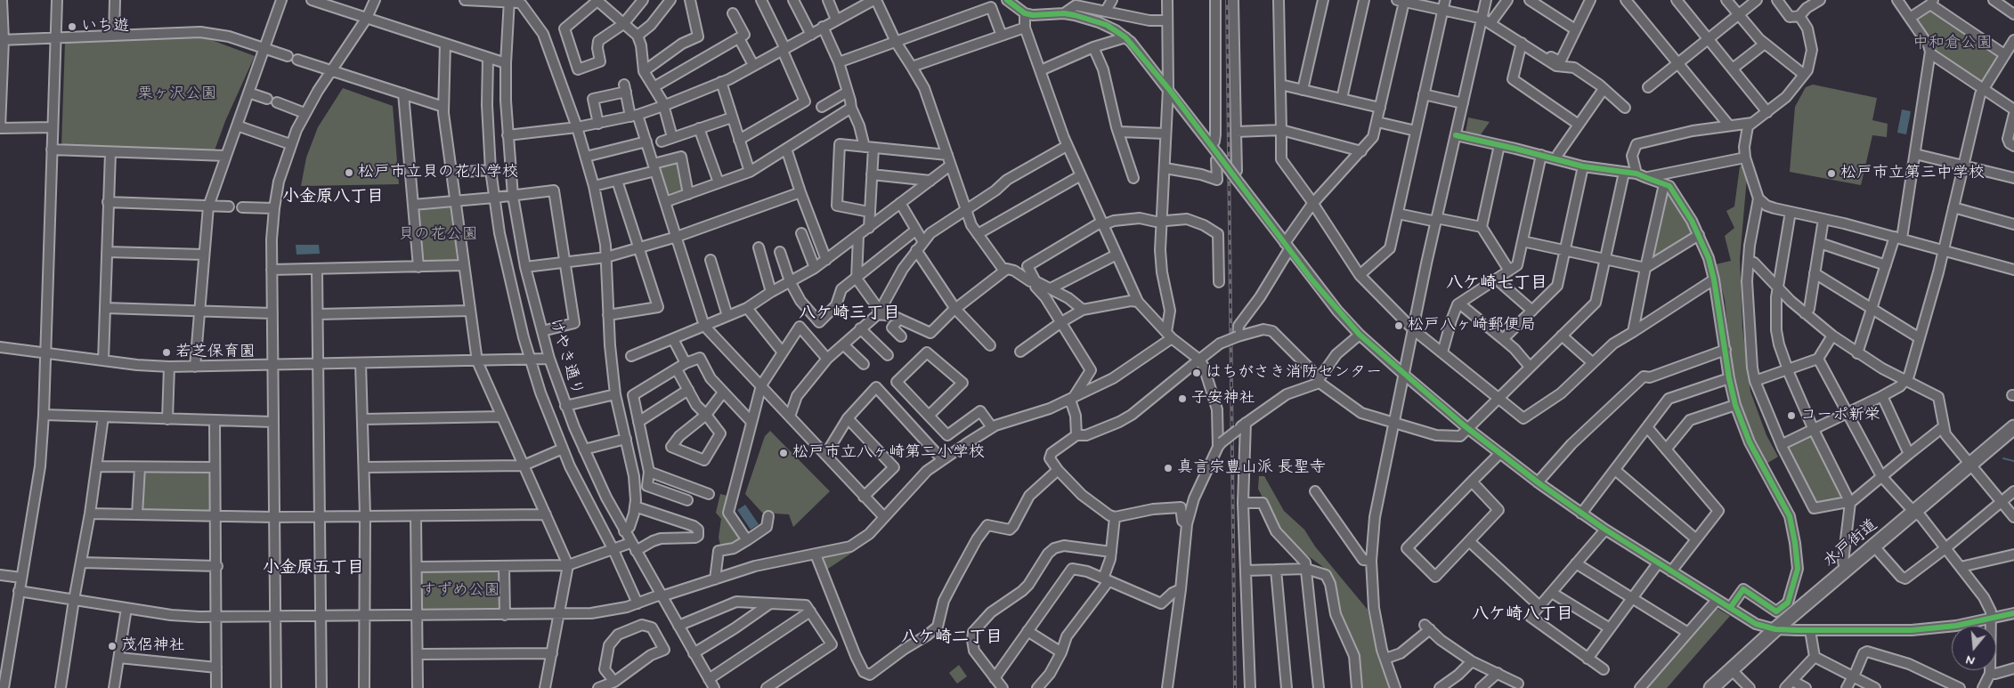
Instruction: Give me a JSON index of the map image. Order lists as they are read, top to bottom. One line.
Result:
{"streets":{"highway":["水戸街道"],"street":["けやき通り"]},"districts":["小金原八丁目","八ケ崎七丁目","八ケ崎三丁目","小金原五丁目","八ケ崎八丁目","八ケ崎二丁目"],"parks":["中和倉公園","栗ヶ沢公園","貝の花公園","すずめ公園"],"places":["いち遊","松戸市立貝の花小学校","松戸市立第三中学校","松戸八ヶ崎郵便局","若芝保育園","はちがさき消防センター","子安神社","コーポ新栄","松戸市立八ヶ崎第二小学校","真言宗豊山派 長聖寺","茂侶神社"],"north":"bottom"}
